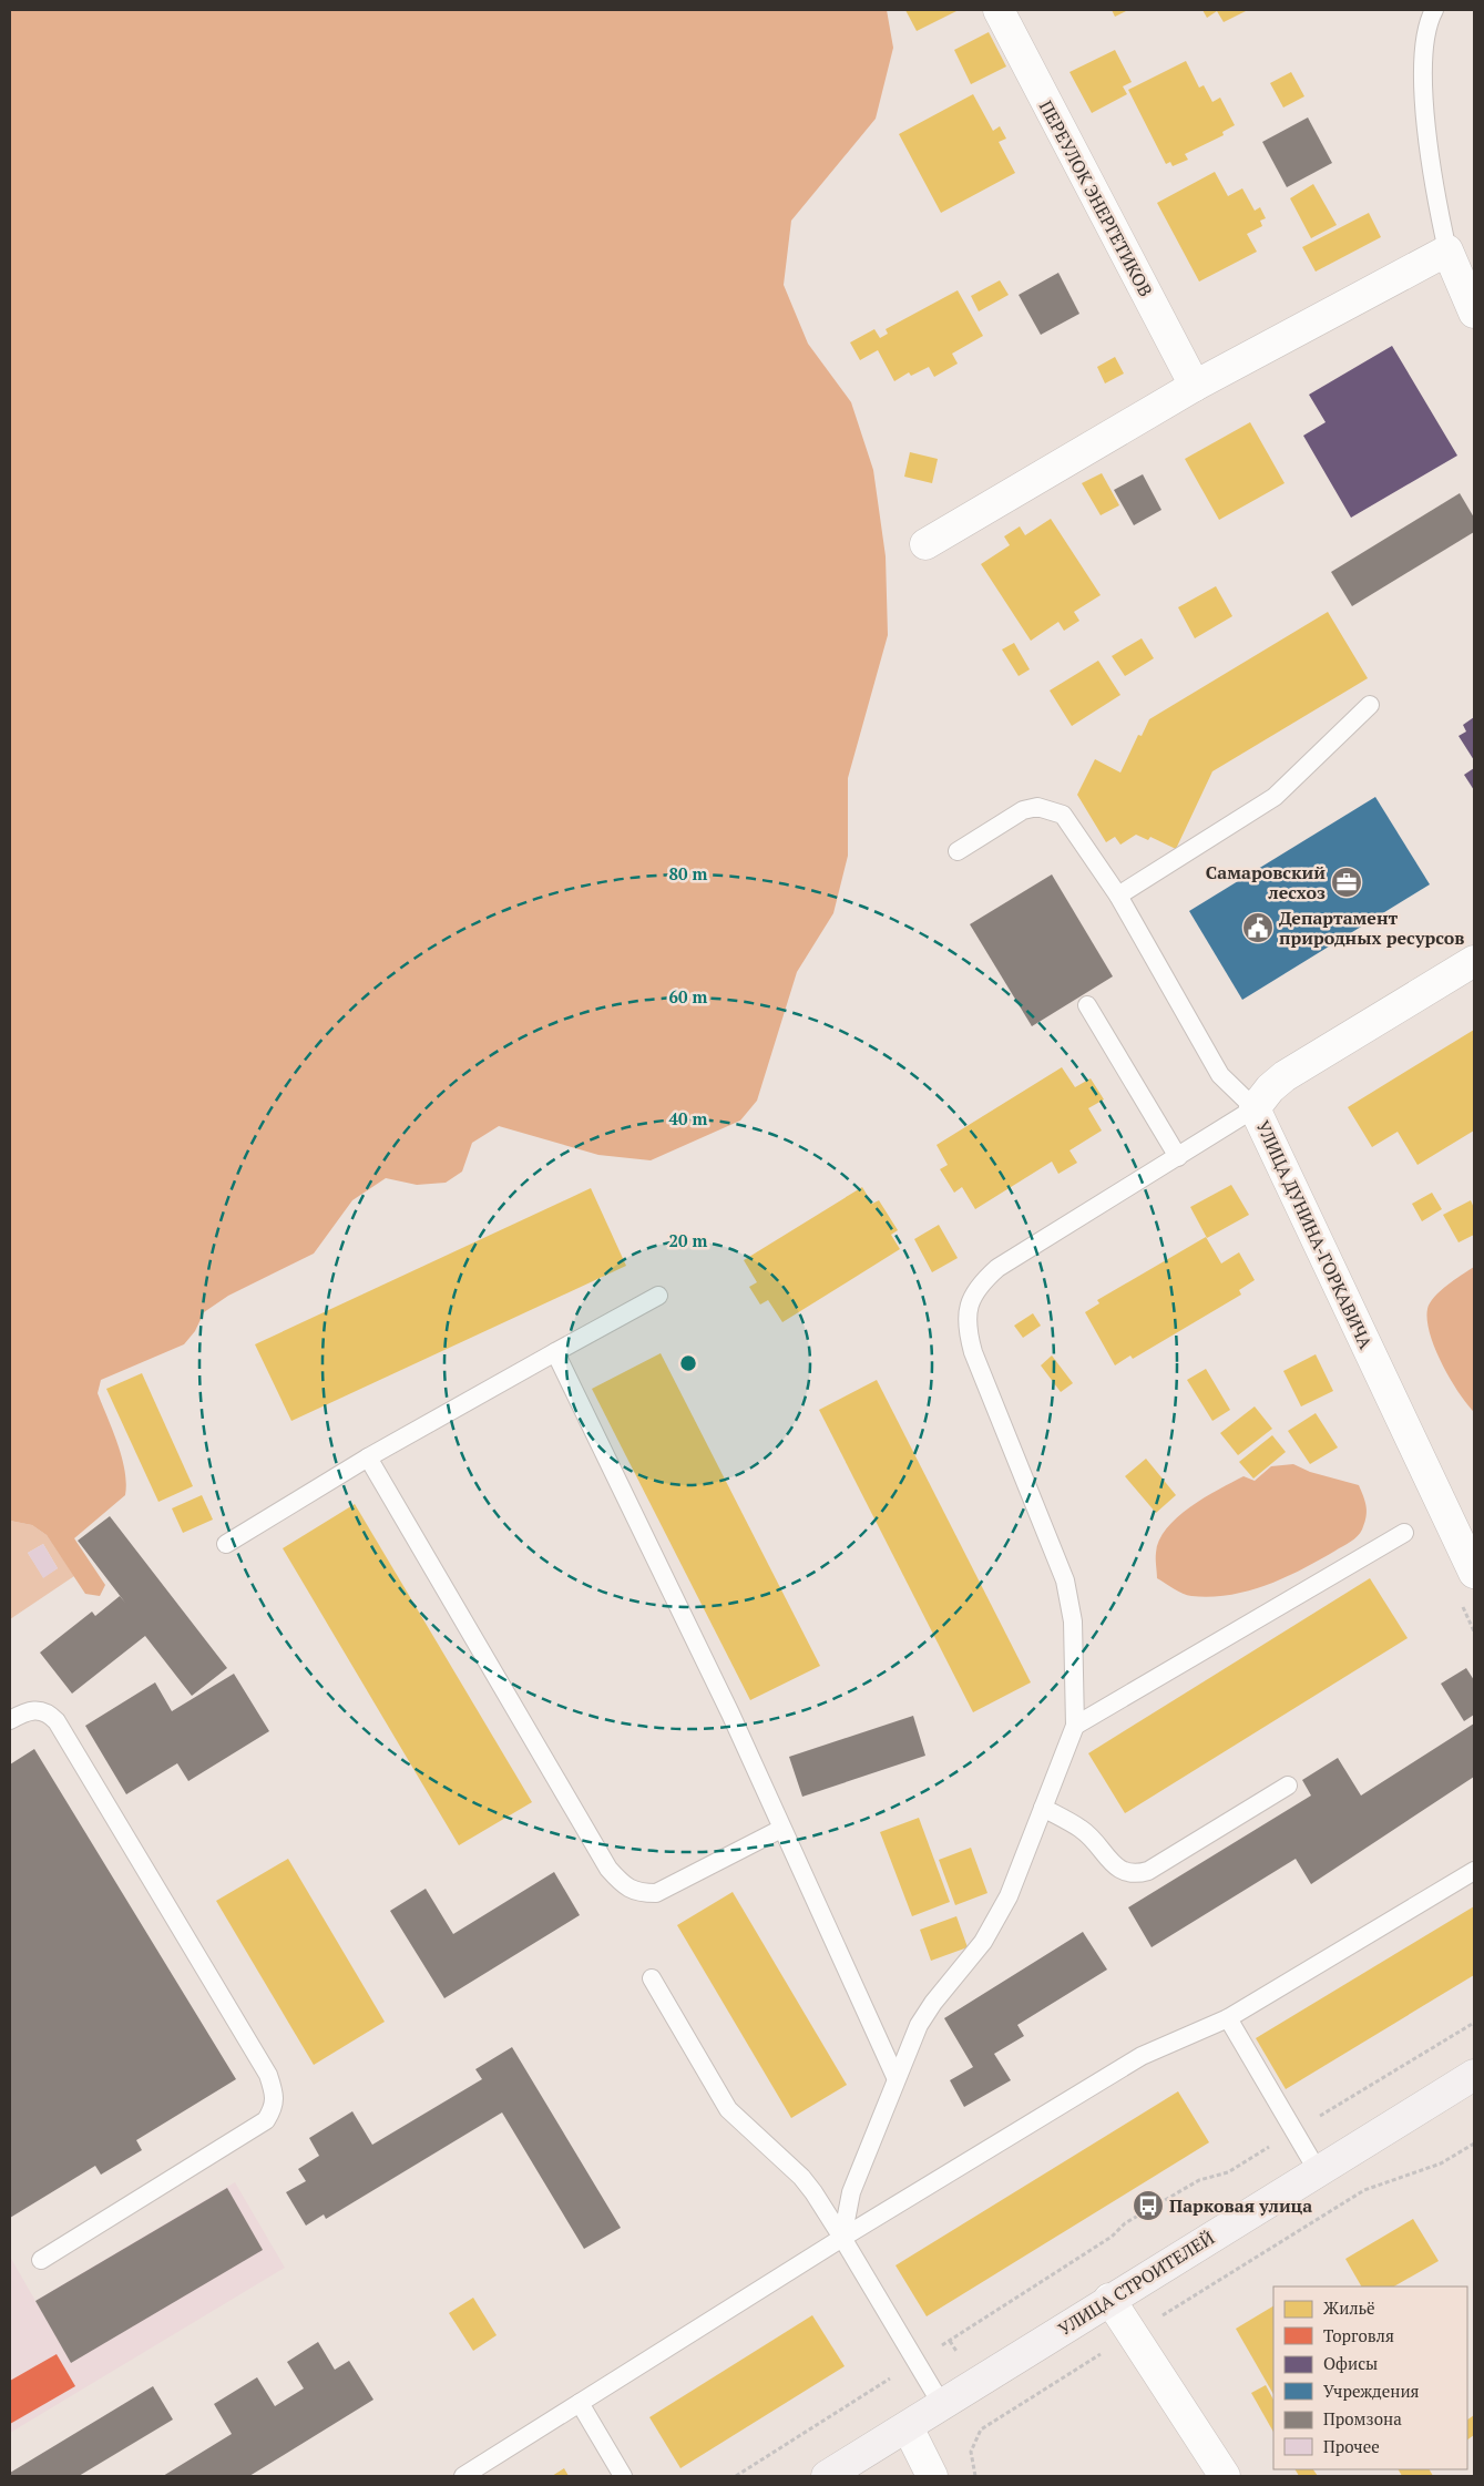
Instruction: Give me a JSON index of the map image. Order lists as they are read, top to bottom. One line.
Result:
{"streets":{"main road":["УЛИЦА СТРОИТЕЛЕЙ"],"street":["ПЕРЕУЛОК ЭНЕРГЕТИКОВ","УЛИЦА ДУНИНА-ГОРКАВИЧА"]},"places":{"office":["Самаровский лесхоз"],"public building":["Департамент природных ресурсов"],"bus stop":["Парковая улица"]},"legend":["Жильё","Торговля","Офисы","Учреждения","Промзона","Прочее"],"rings":["80 m","60 m","40 m","20 m"]}
